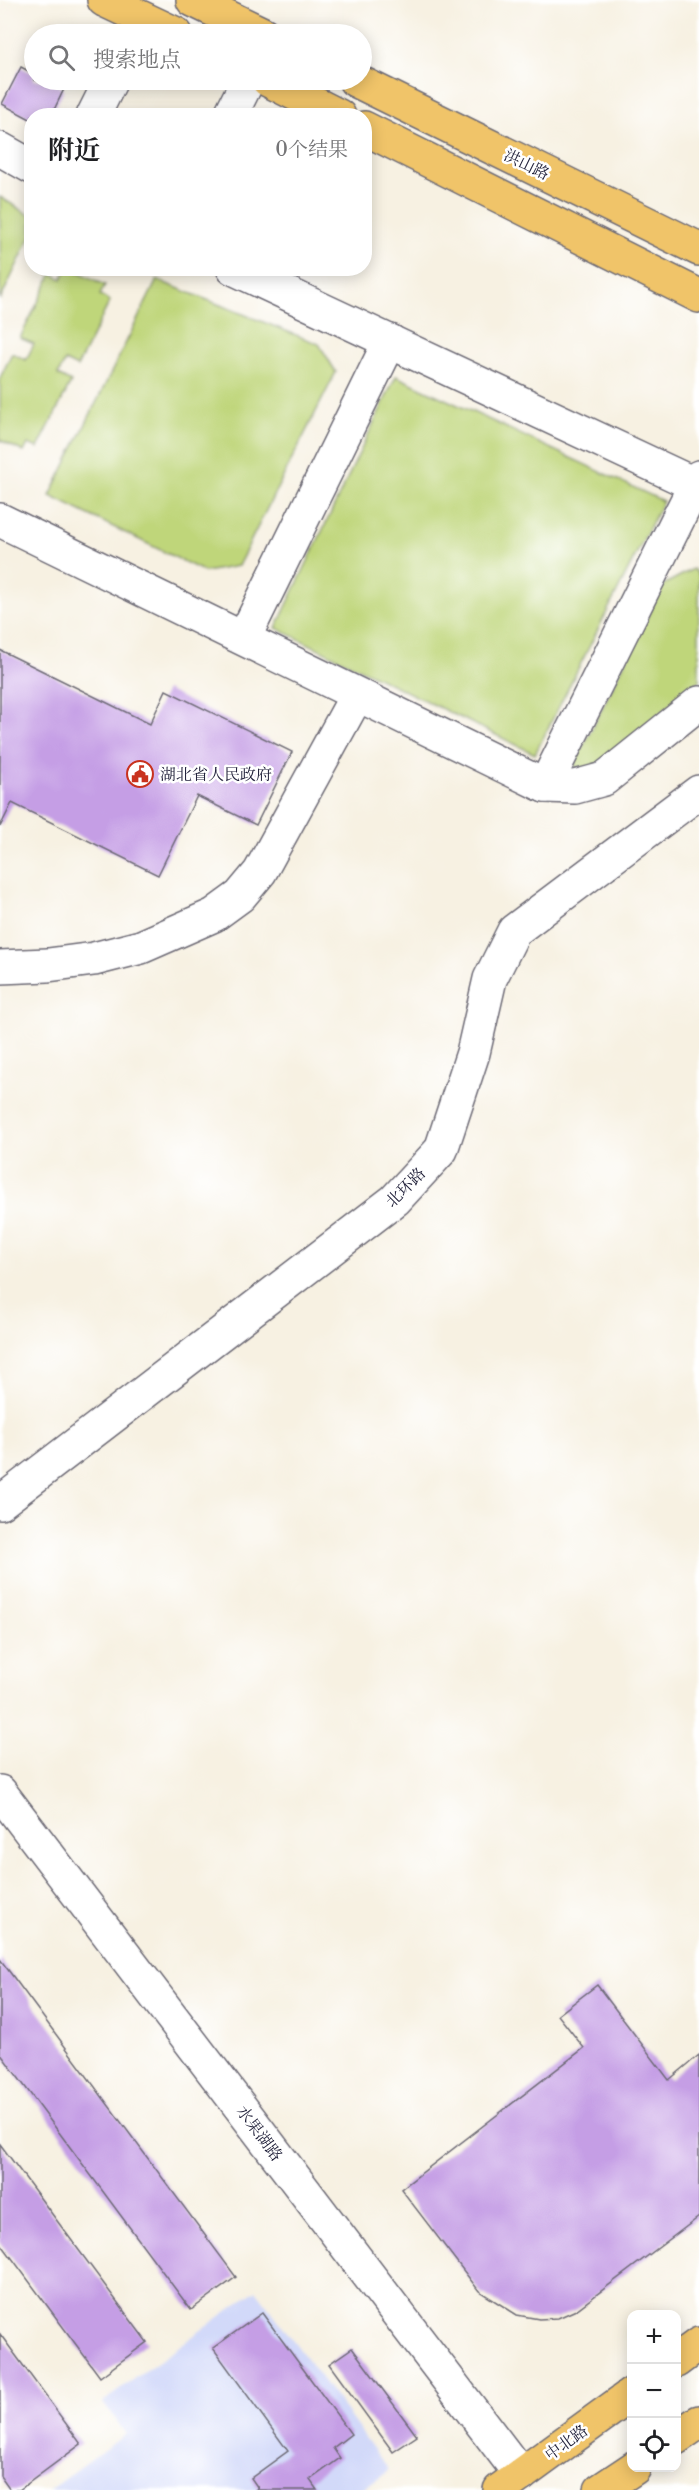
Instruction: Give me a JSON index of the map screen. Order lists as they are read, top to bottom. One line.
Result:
{"streets":{"main road":["洪山路","中北路"],"street":["北环路","水果湖路"]},"crossings":[["水果湖路","中北路"]],"places":{"public building":["湖北省人民政府"]},"page":{"search":"搜索地点","heading":["附近","0个结果"],"map_buttons":["+","−"]}}
